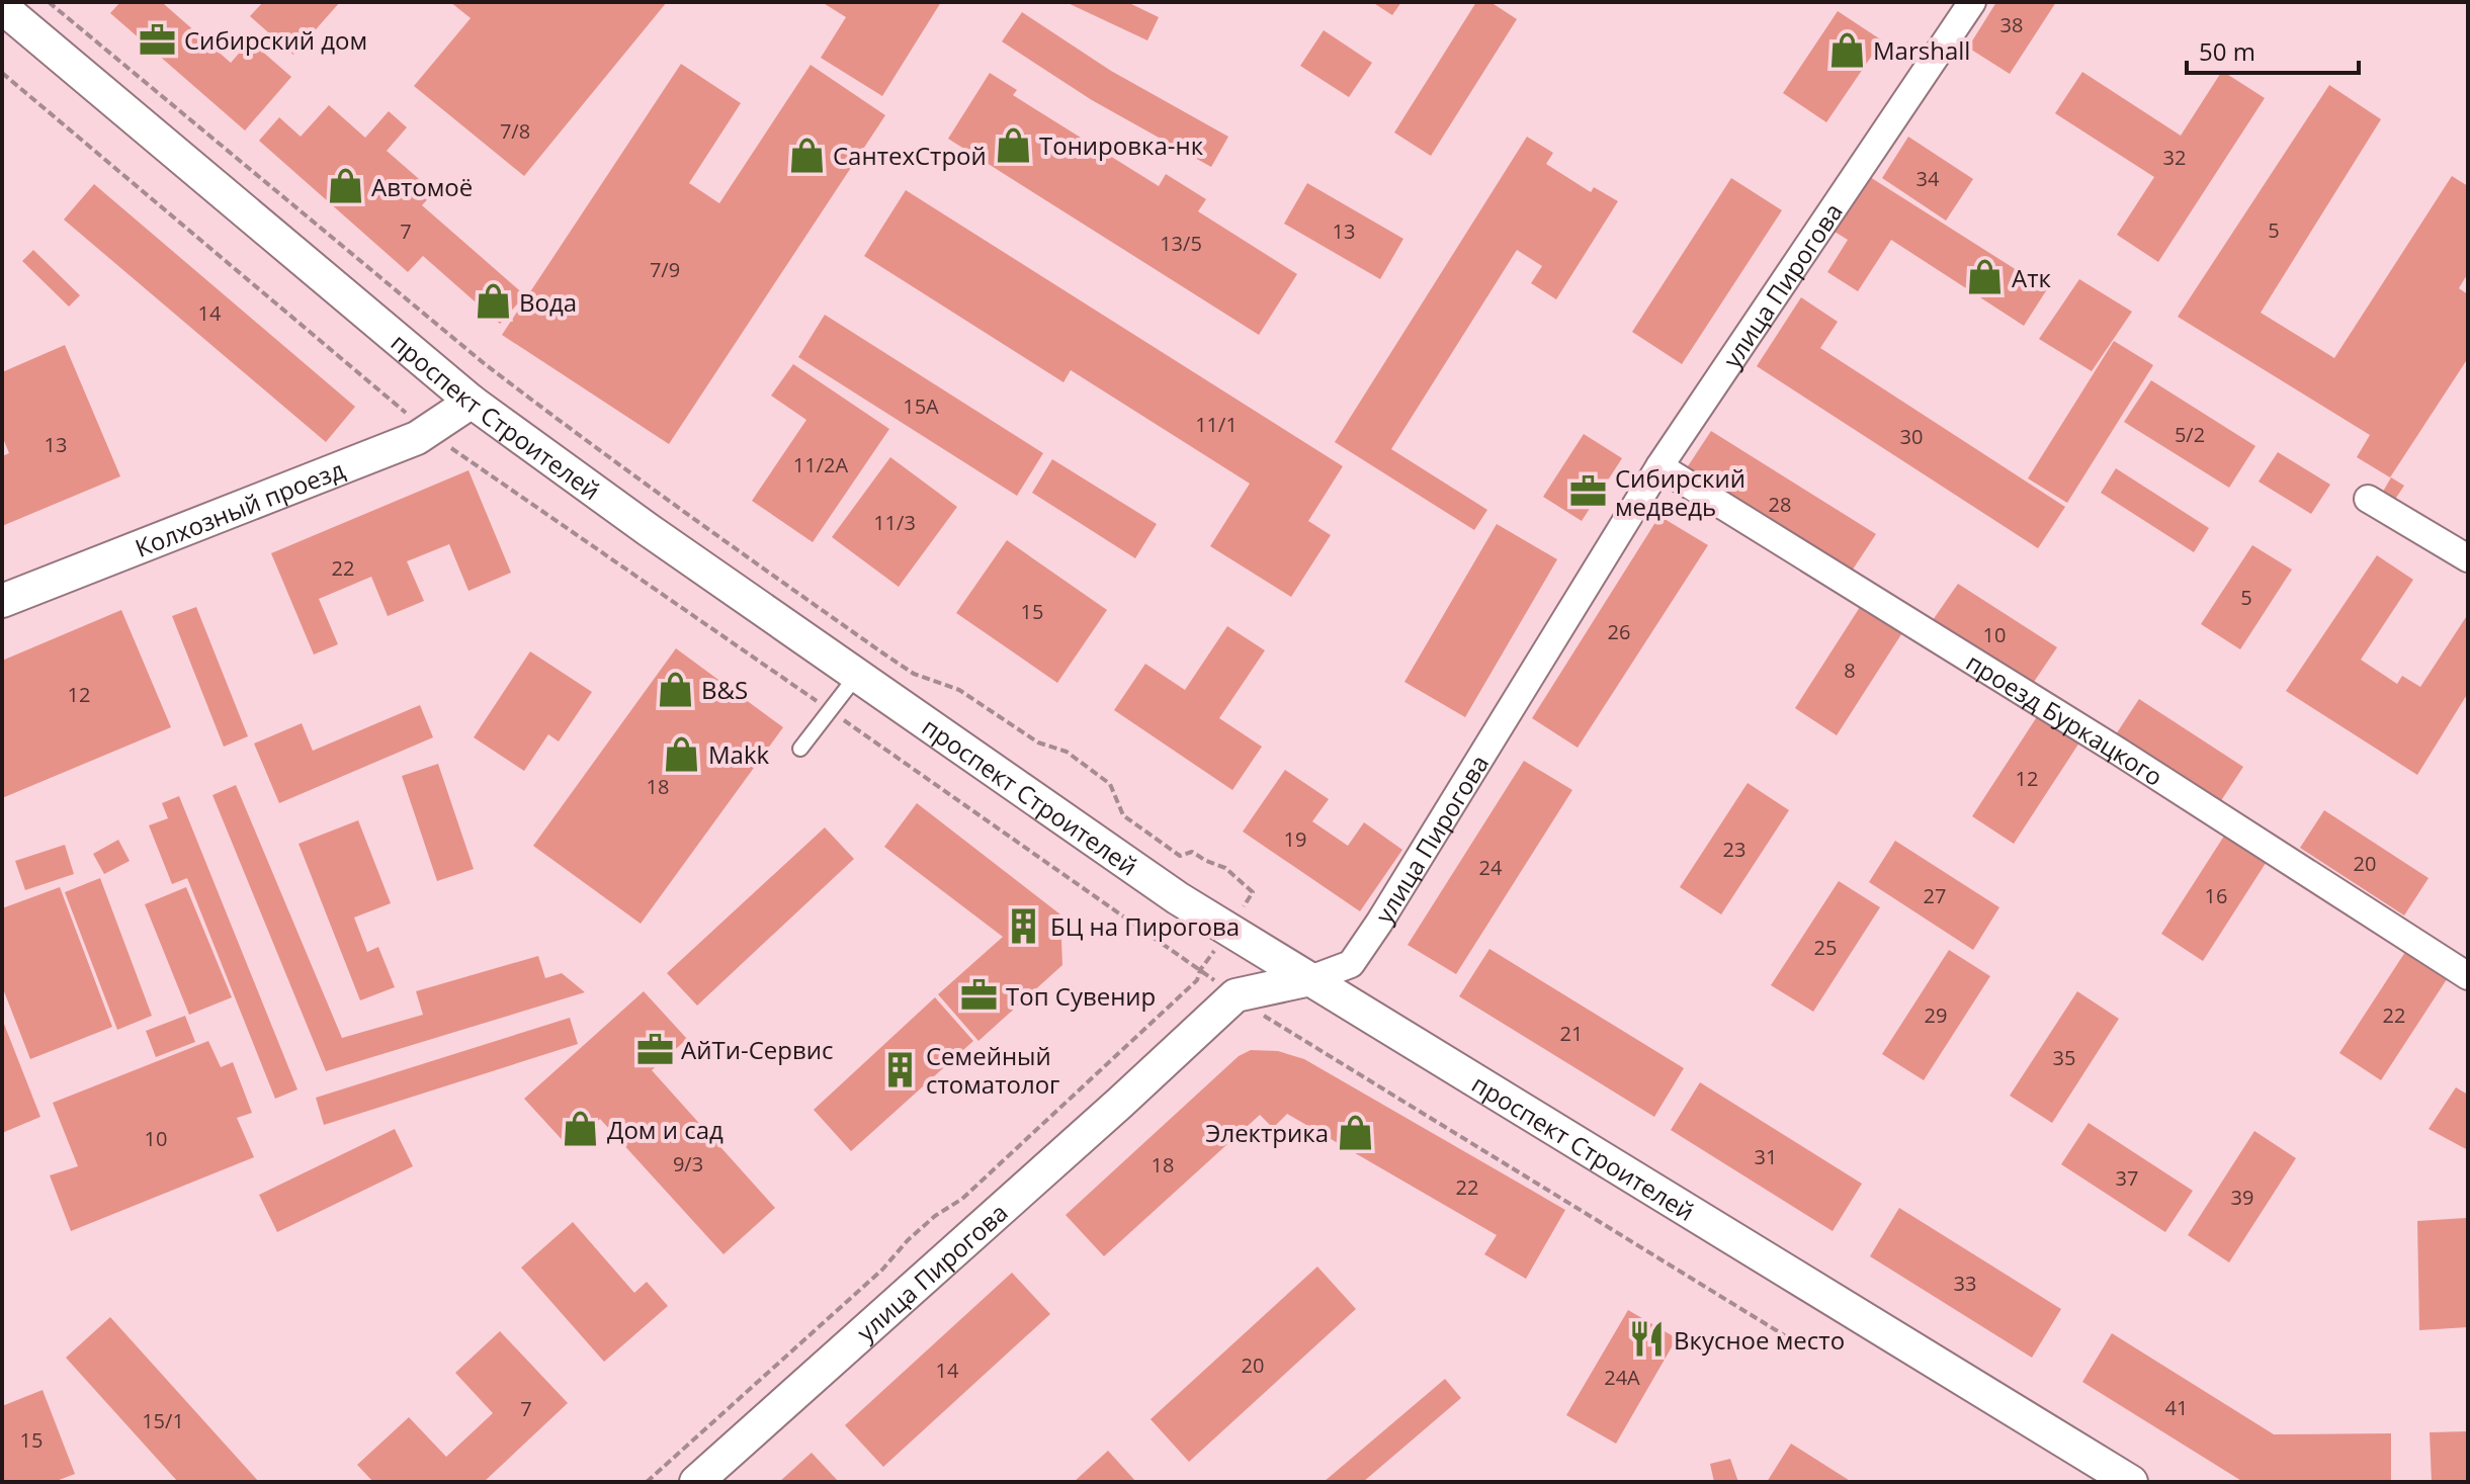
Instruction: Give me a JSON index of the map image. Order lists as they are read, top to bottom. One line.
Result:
{"streets":{"street":["улица Пирогова","проспект Строителей","Колхозный проезд","проезд Буркацкого"]},"crossings":[["улица Пирогова","проспект Строителей"],["улица Пирогова","проезд Буркацкого"],["проспект Строителей","Колхозный проезд"]],"places":{"office":["Сибирский дом","Сибирский медведь","Топ Сувенир","АйТи-Сервис"],"shop":["Marshall","Тонировка-нк","СантехСтрой","Автомоё","Атк","Вода","B&S","Makk","Дом и сад","Электрика"],"building":["БЦ на Пирогова","Семейный стоматолог"],"restaurant":["Вкусное место"]},"house_numbers":["38","7/8","32","34","5","7","13","13/5","7/9","14","15А","11/1","5/2","30","13","11/2А","28","11/3","22","5","15","26","10","8","12","12","18","19","23","20","24","27","16","25","29","22","21","35","10","31","9/3","18","37","22","39","33","20","14","24А","41","7","15/1","15"],"scale_bar":"50 m"}
